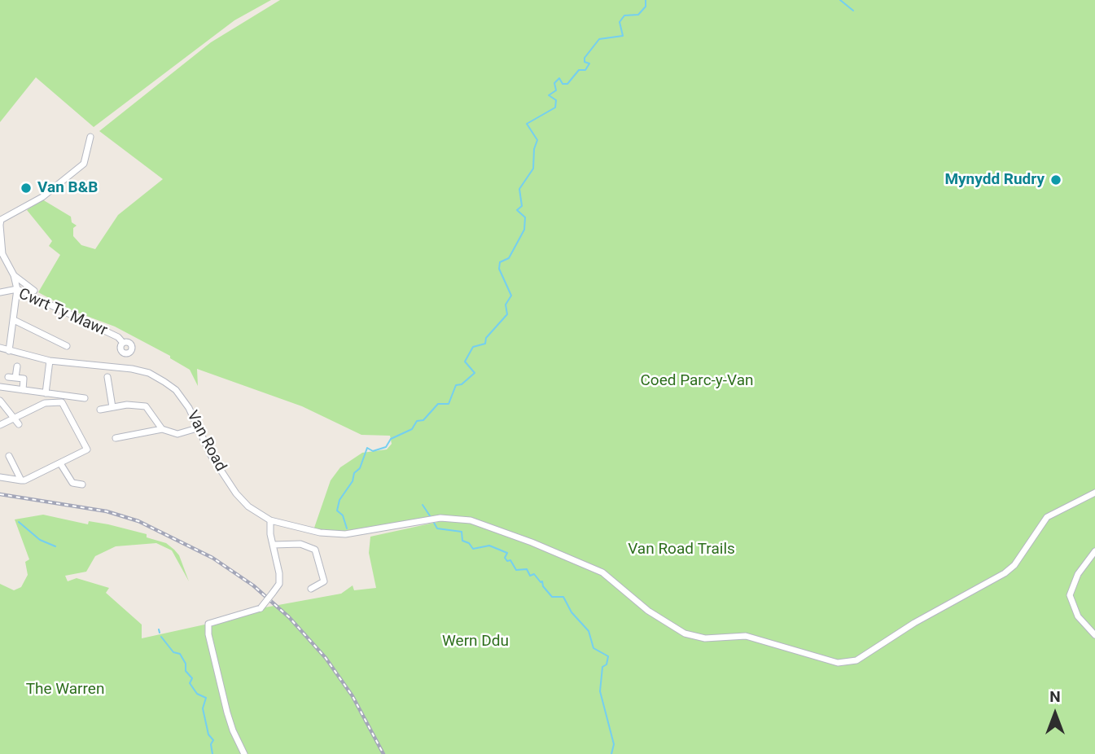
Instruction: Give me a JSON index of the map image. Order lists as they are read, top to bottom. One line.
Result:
{"streets":{"street":["Cwrt Ty Mawr","Van Road"]},"parks":["Coed Parc-y-Van","Van Road Trails","Wern Ddu","The Warren"],"places":["Mynydd Rudry","Van B&B"],"north":"top"}
